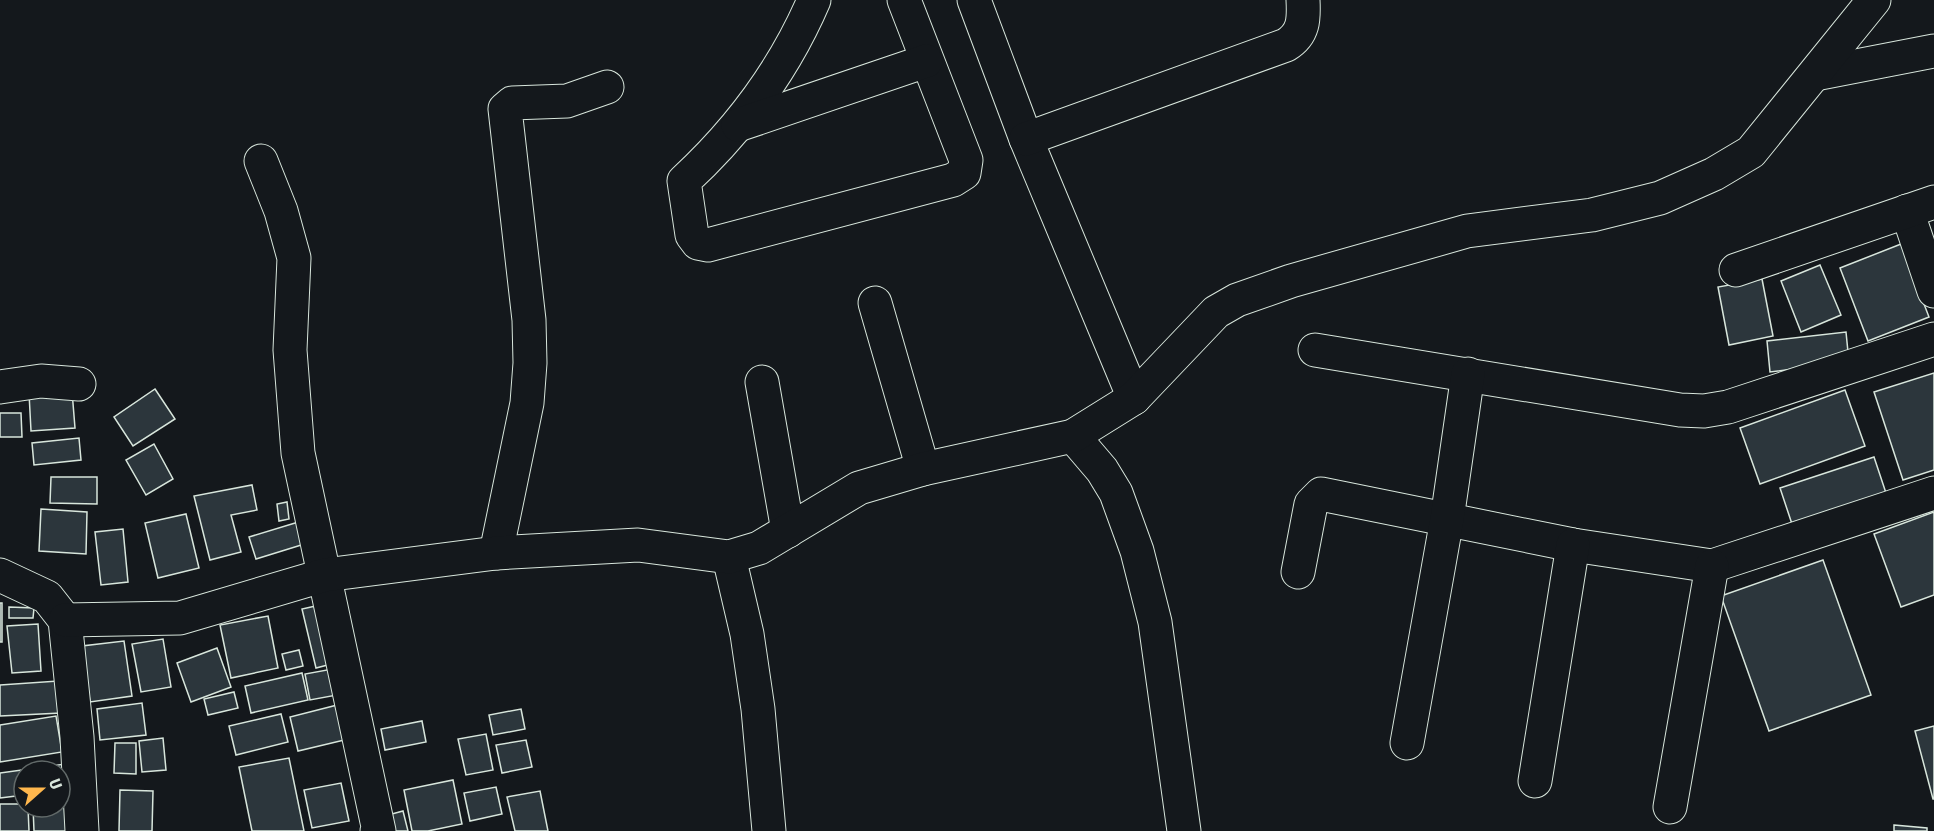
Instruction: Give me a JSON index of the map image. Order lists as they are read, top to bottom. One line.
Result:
{"north":"right"}
